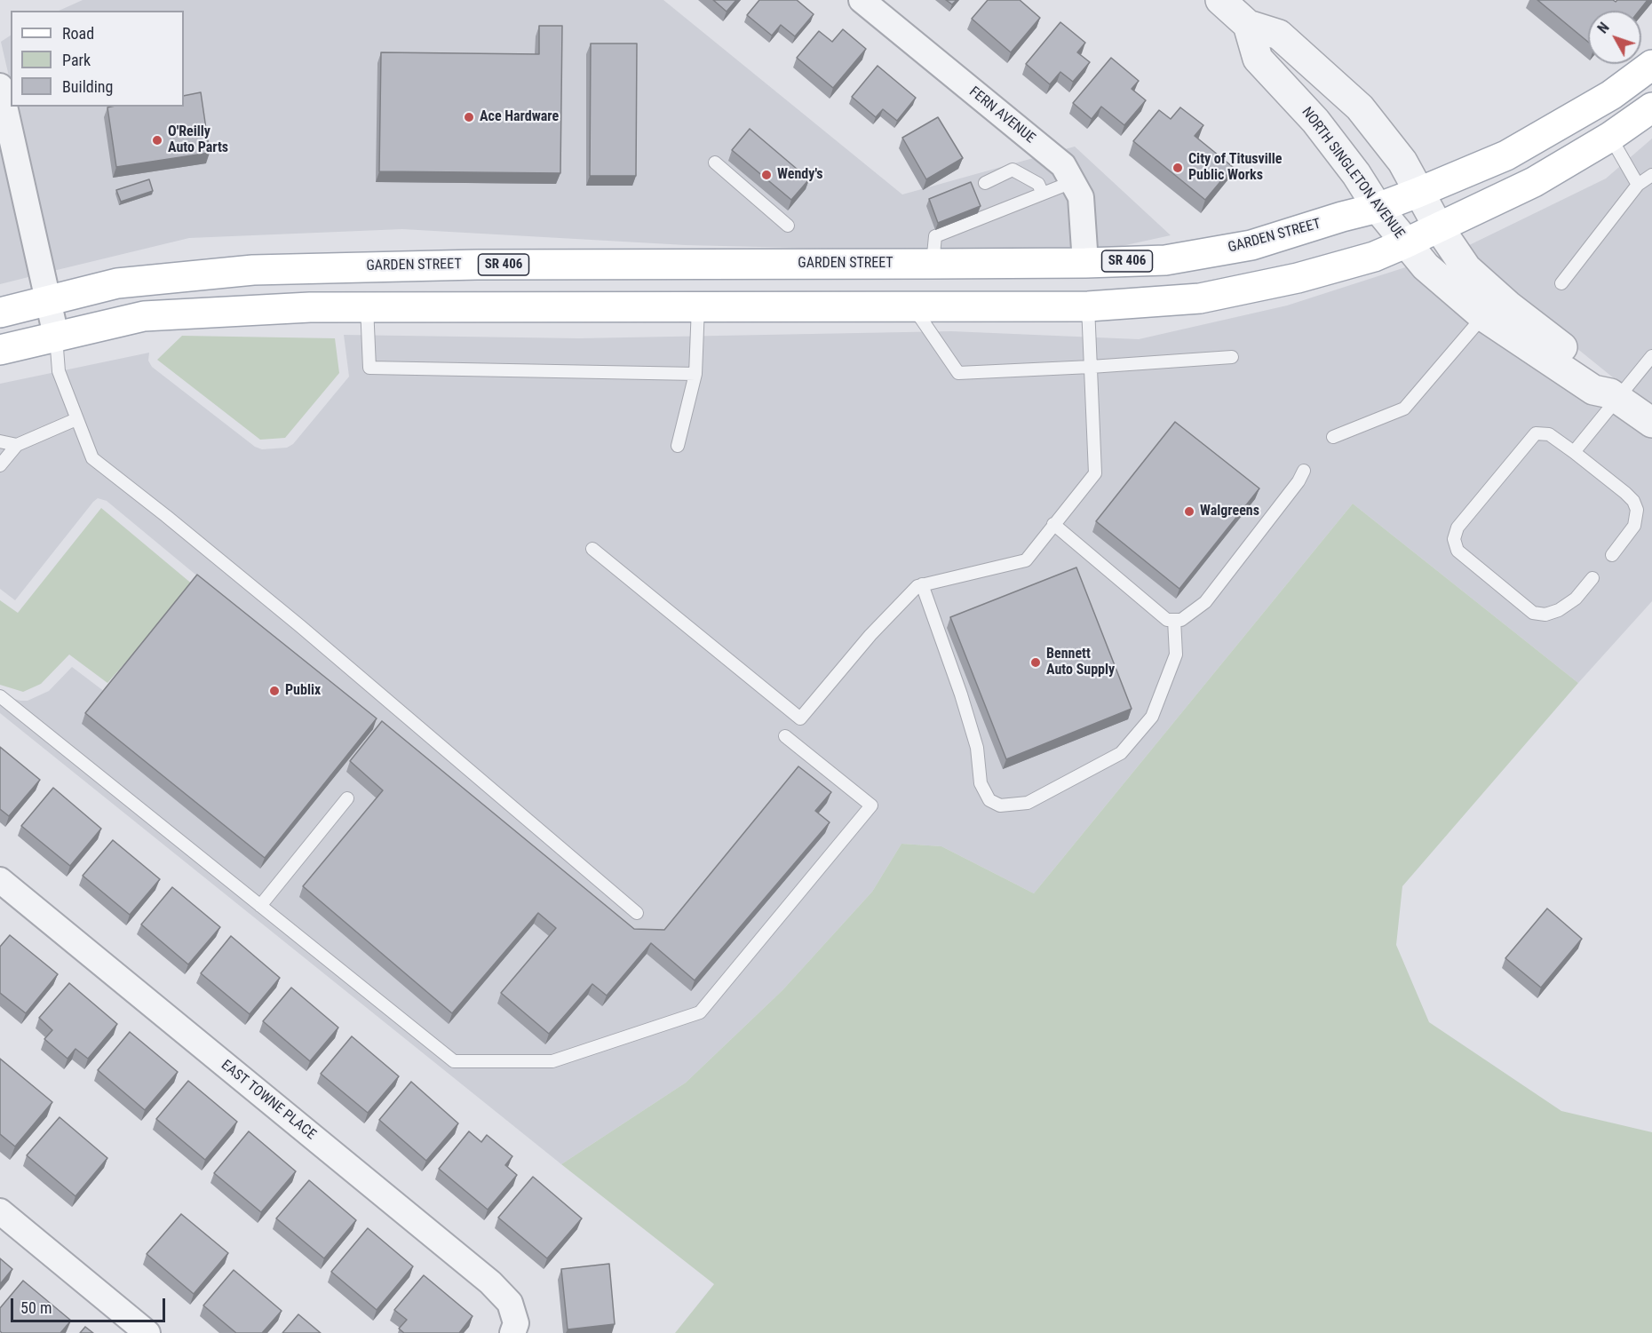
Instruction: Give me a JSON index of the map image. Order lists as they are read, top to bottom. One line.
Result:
{"streets":{"main road":["GARDEN STREET","SR 406"],"street":["FERN AVENUE","NORTH SINGLETON AVENUE","EAST TOWNE PLACE"]},"crossings":[["FERN AVENUE","GARDEN STREET"],["NORTH SINGLETON AVENUE","GARDEN STREET"]],"places":["Ace Hardware","O'Reilly Auto Parts","City of Titusville Public Works","Wendy's","Walgreens","Bennett Auto Supply","Publix"],"legend":["Road","Park","Building"],"scale_bar":"50 m","north":"top left"}
